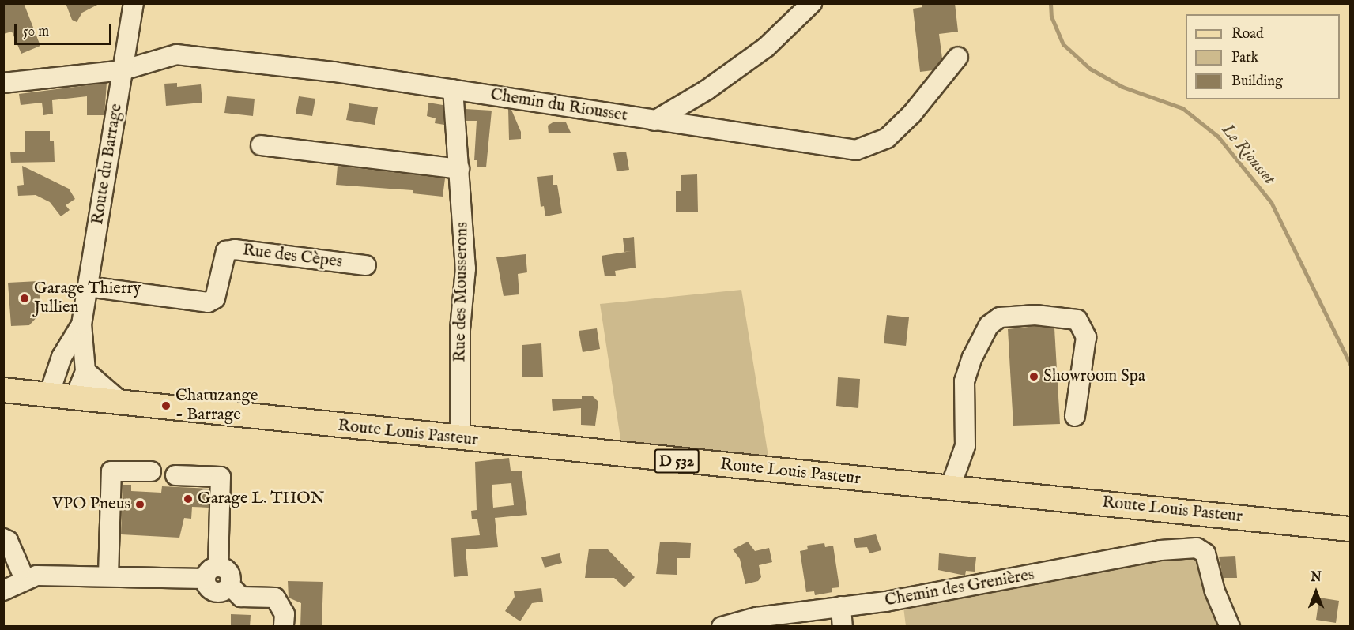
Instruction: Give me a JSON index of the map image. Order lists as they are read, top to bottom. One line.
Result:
{"streets":{"main road":["Route Louis Pasteur","D 532"],"street":["Chemin du Riousset","Route du Barrage","Rue des Cèpes","Rue des Mousserons","Chemin des Grenières"]},"crossings":[["Chemin du Riousset","Route du Barrage"],["Chemin du Riousset","Rue des Mousserons"],["Route du Barrage","Rue des Cèpes"],["Route du Barrage","Route Louis Pasteur"],["Rue des Mousserons","Route Louis Pasteur"]],"water":["Le Riousset"],"places":["Garage Thierry Jullien","Showroom Spa","Chatuzange - Barrage","Garage L. THON","VPO Pneus"],"legend":["Road","Park","Building"],"scale_bar":"50 m","north":"top"}
